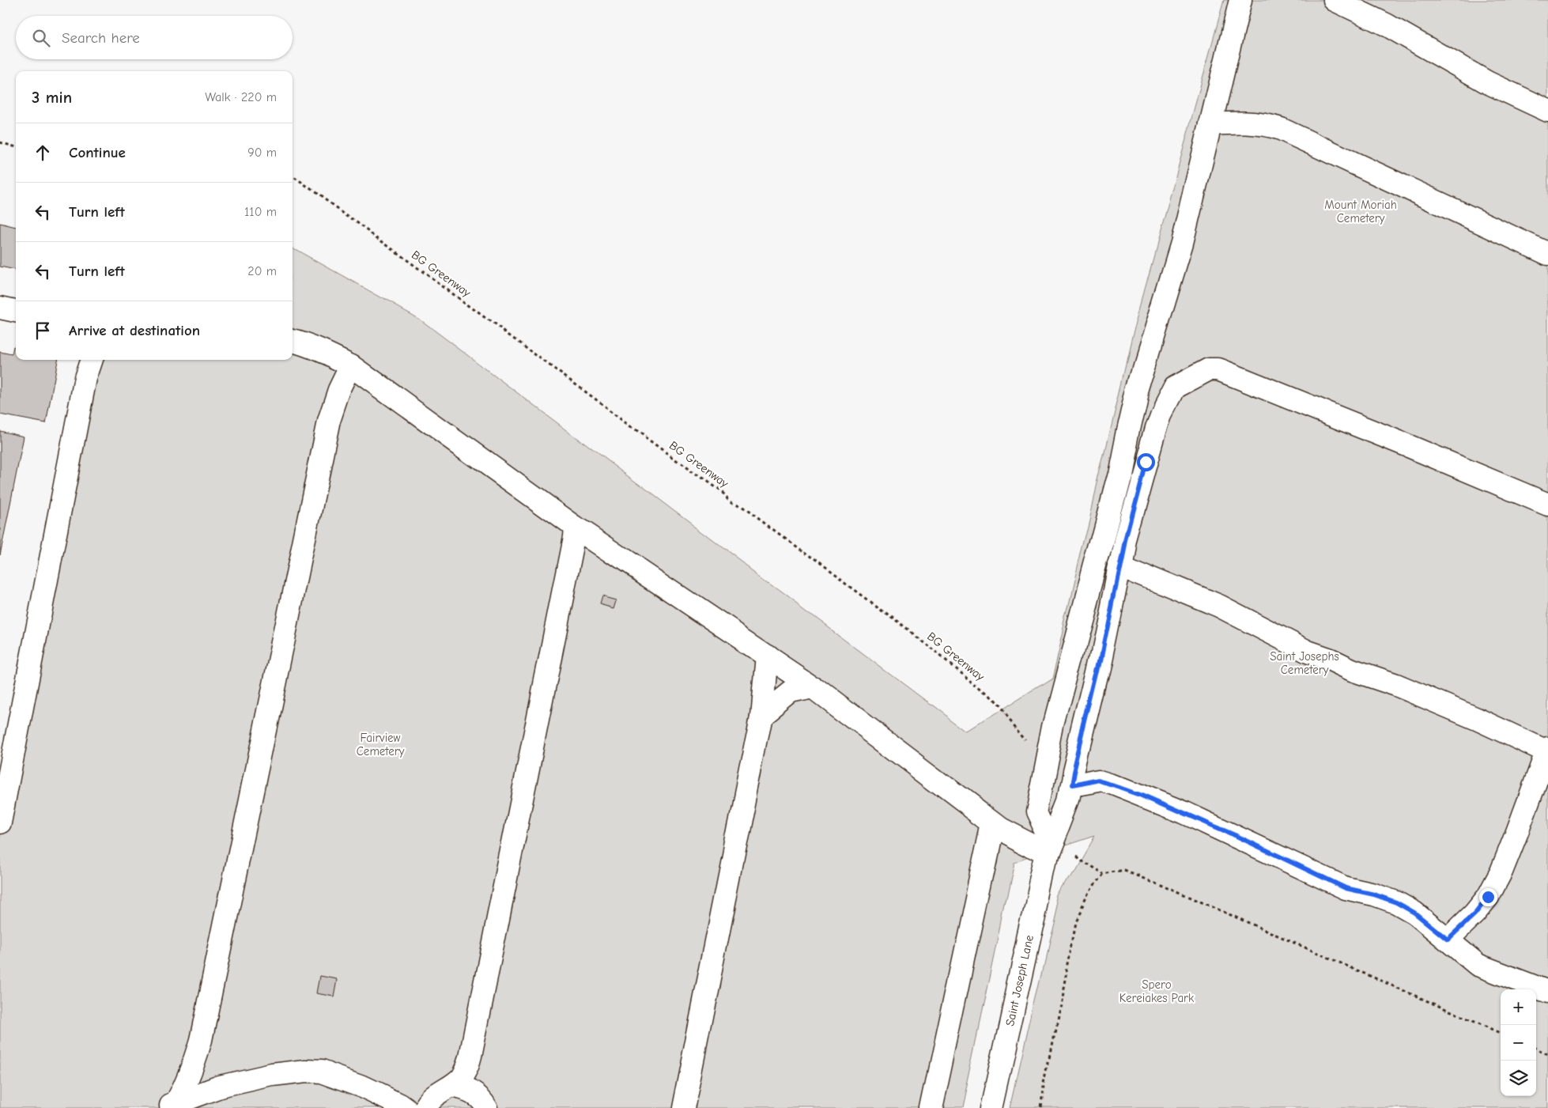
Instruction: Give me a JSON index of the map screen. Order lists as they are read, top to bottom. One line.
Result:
{"streets":{"street":["Saint Joseph Lane"],"path":["BG Greenway"]},"parks":["Mount Moriah Cemetery","Saint Josephs Cemetery","Fairview Cemetery","Spero Kereiakes Park"],"page":{"search":"Search here","heading":["3 min","Walk · 220 m"],"list":[["Continue","90 m"],["Turn left","110 m"],["Turn left","20 m"],"Arrive at destination"],"map_buttons":["+","−"]}}
